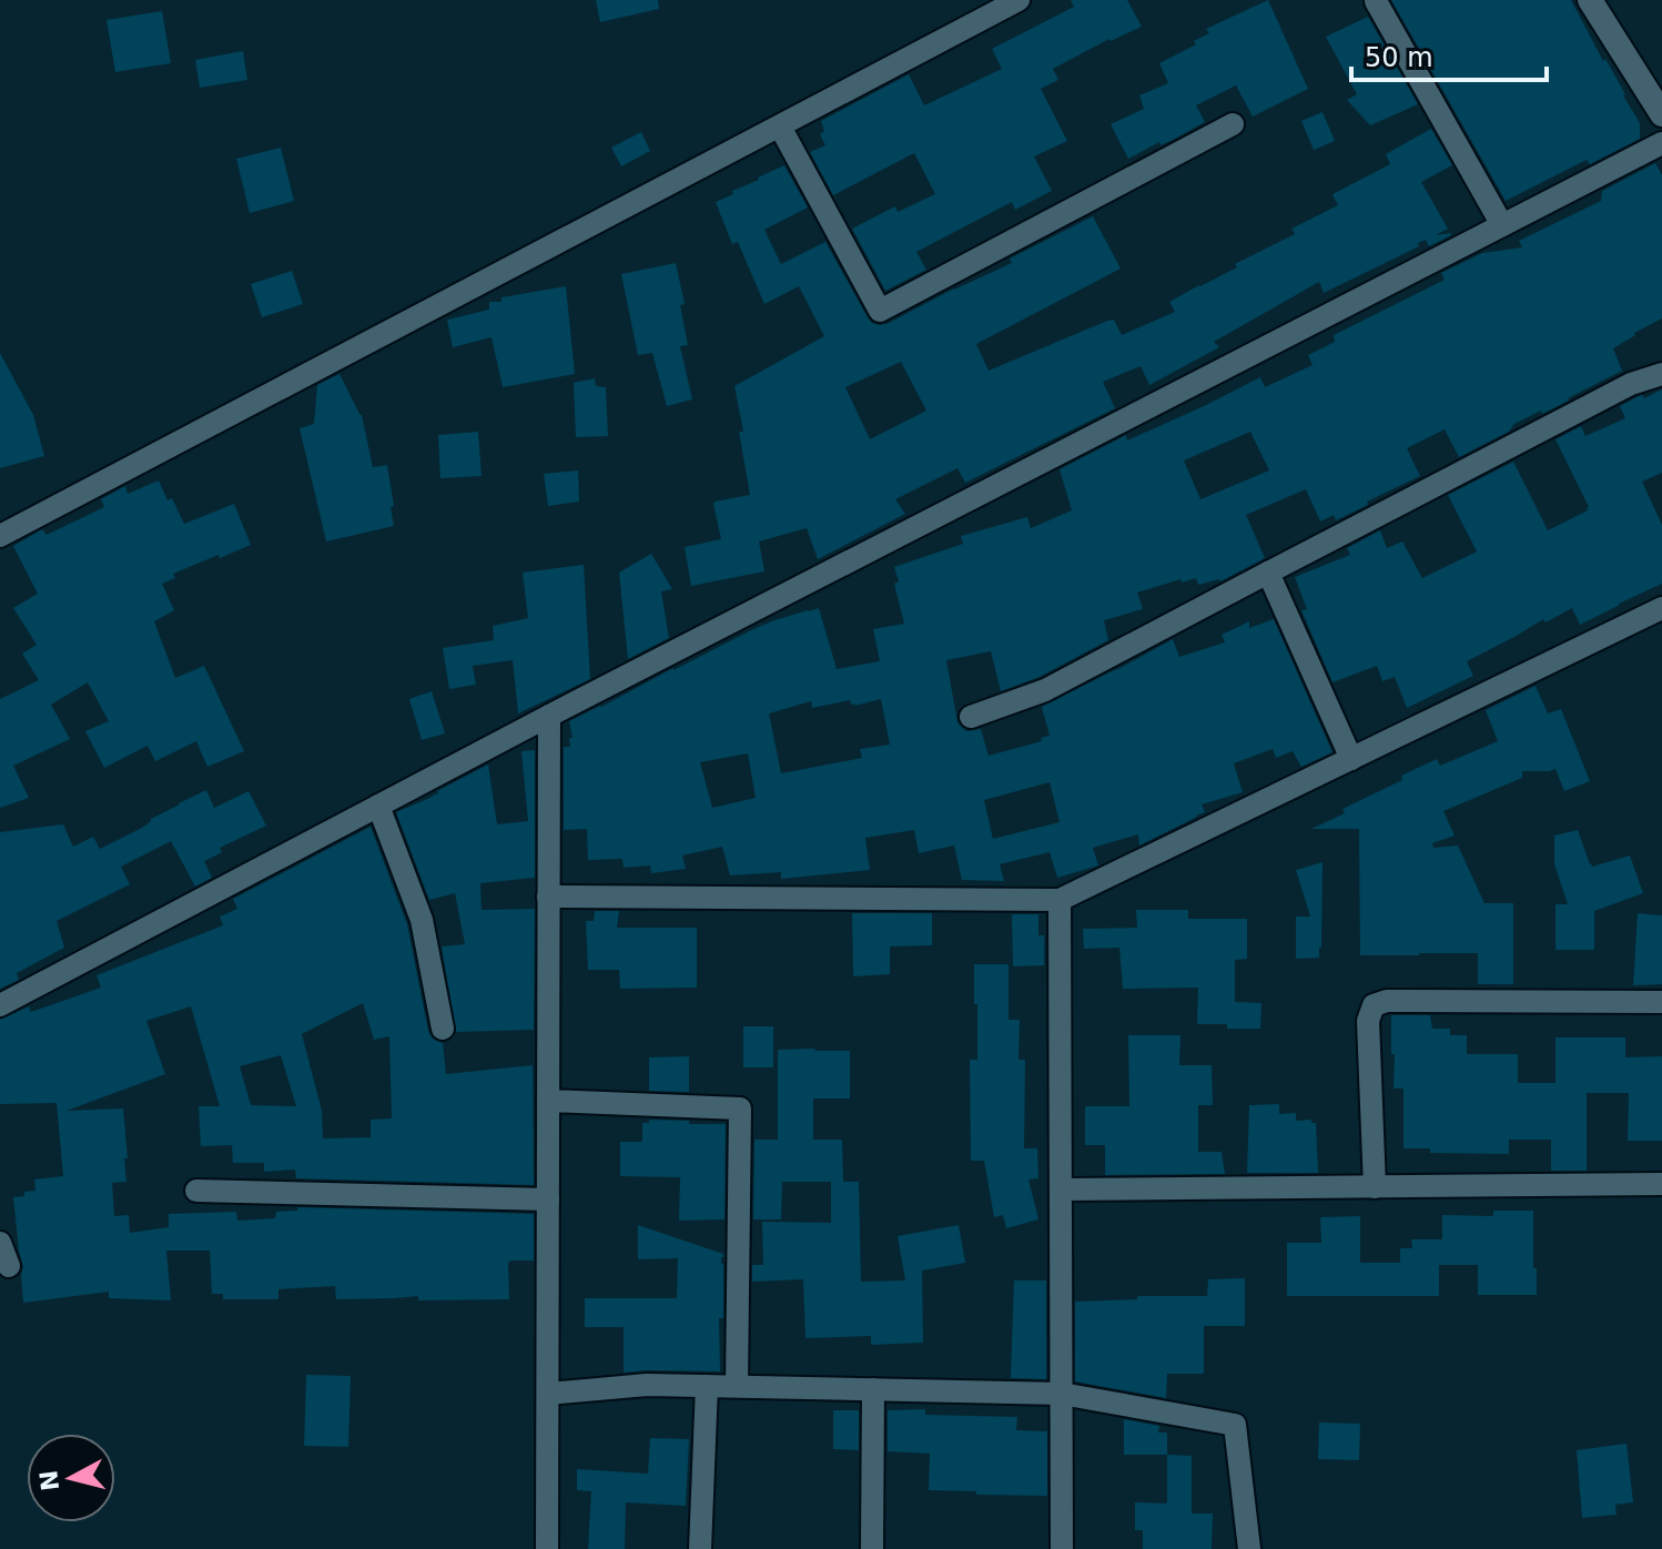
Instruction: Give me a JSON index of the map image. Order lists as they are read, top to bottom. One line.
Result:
{"scale_bar":"50 m","north":"left"}
